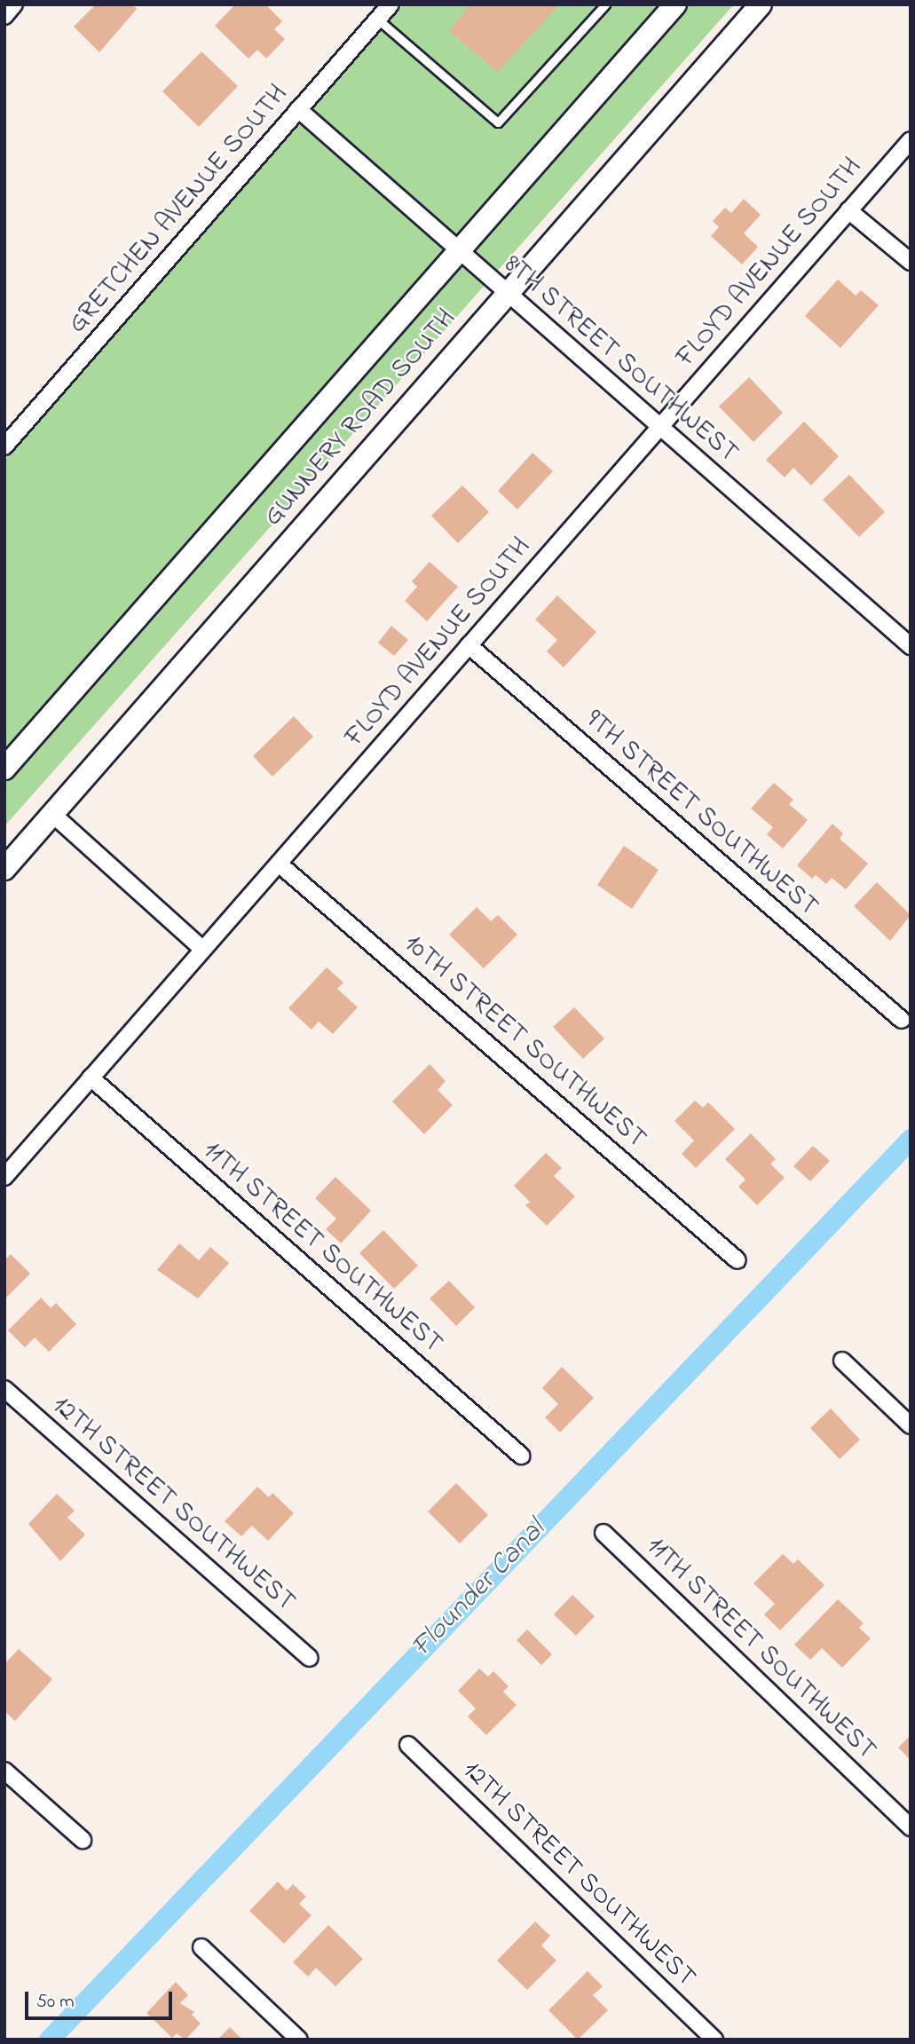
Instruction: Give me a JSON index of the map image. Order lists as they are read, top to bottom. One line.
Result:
{"streets":{"main road":["GUNNERY ROAD SOUTH"],"street":["GRETCHEN AVENUE SOUTH","FLOYD AVENUE SOUTH","8TH STREET SOUTHWEST","9TH STREET SOUTHWEST","10TH STREET SOUTHWEST","11TH STREET SOUTHWEST","12TH STREET SOUTHWEST"]},"crossings":[["GRETCHEN AVENUE SOUTH","8TH STREET SOUTHWEST"],["FLOYD AVENUE SOUTH","8TH STREET SOUTHWEST"],["FLOYD AVENUE SOUTH","9TH STREET SOUTHWEST"],["FLOYD AVENUE SOUTH","10TH STREET SOUTHWEST"],["FLOYD AVENUE SOUTH","11TH STREET SOUTHWEST"],["8TH STREET SOUTHWEST","GUNNERY ROAD SOUTH"]],"water":["Flounder Canal"],"scale_bar":"50 m"}
